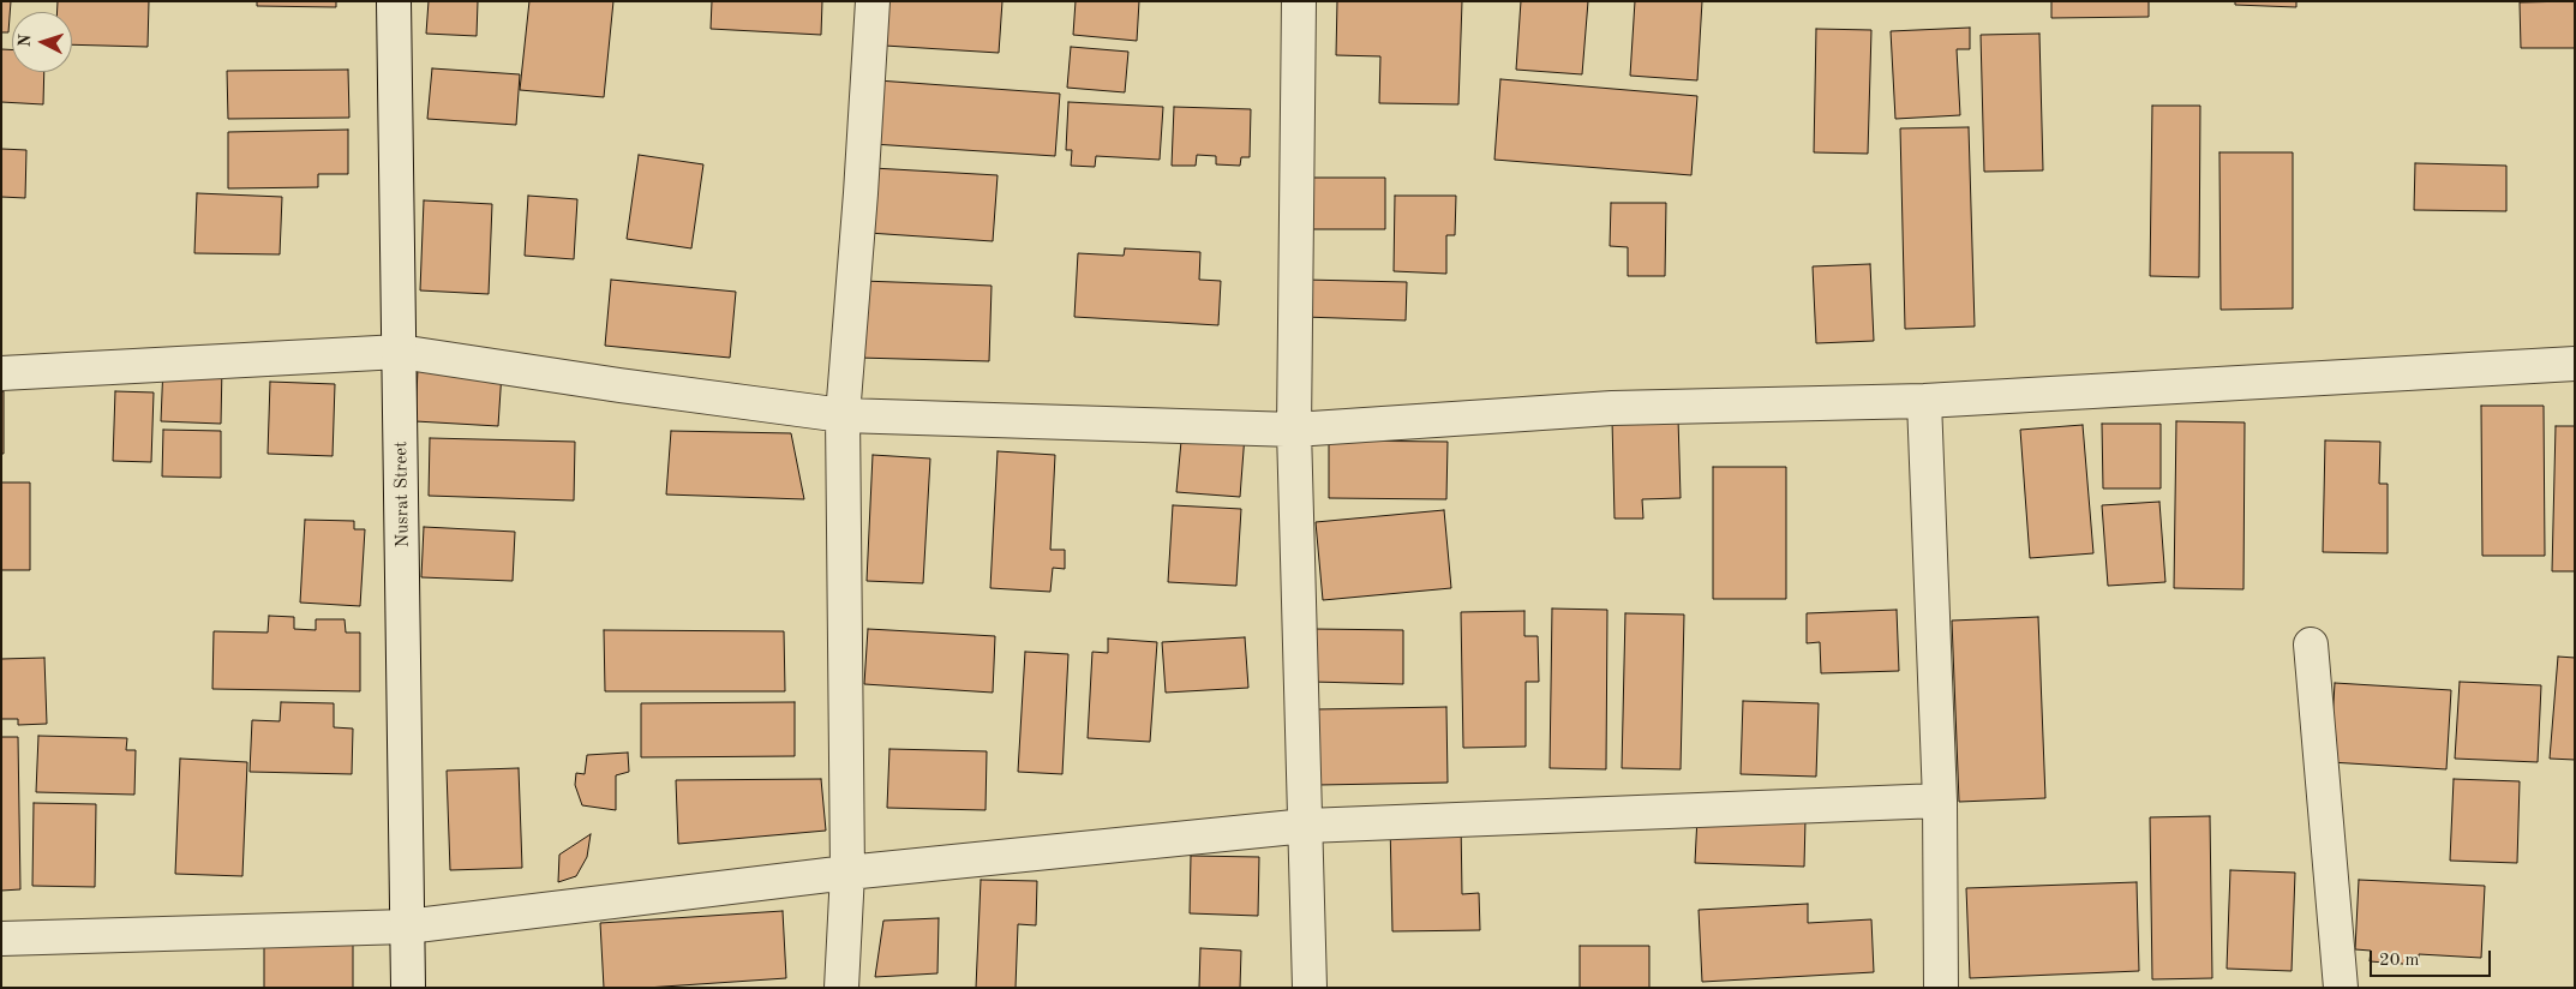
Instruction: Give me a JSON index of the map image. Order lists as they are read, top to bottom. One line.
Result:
{"streets":{"street":["Nusrat Street"]},"scale_bar":"20 m","north":"left"}
